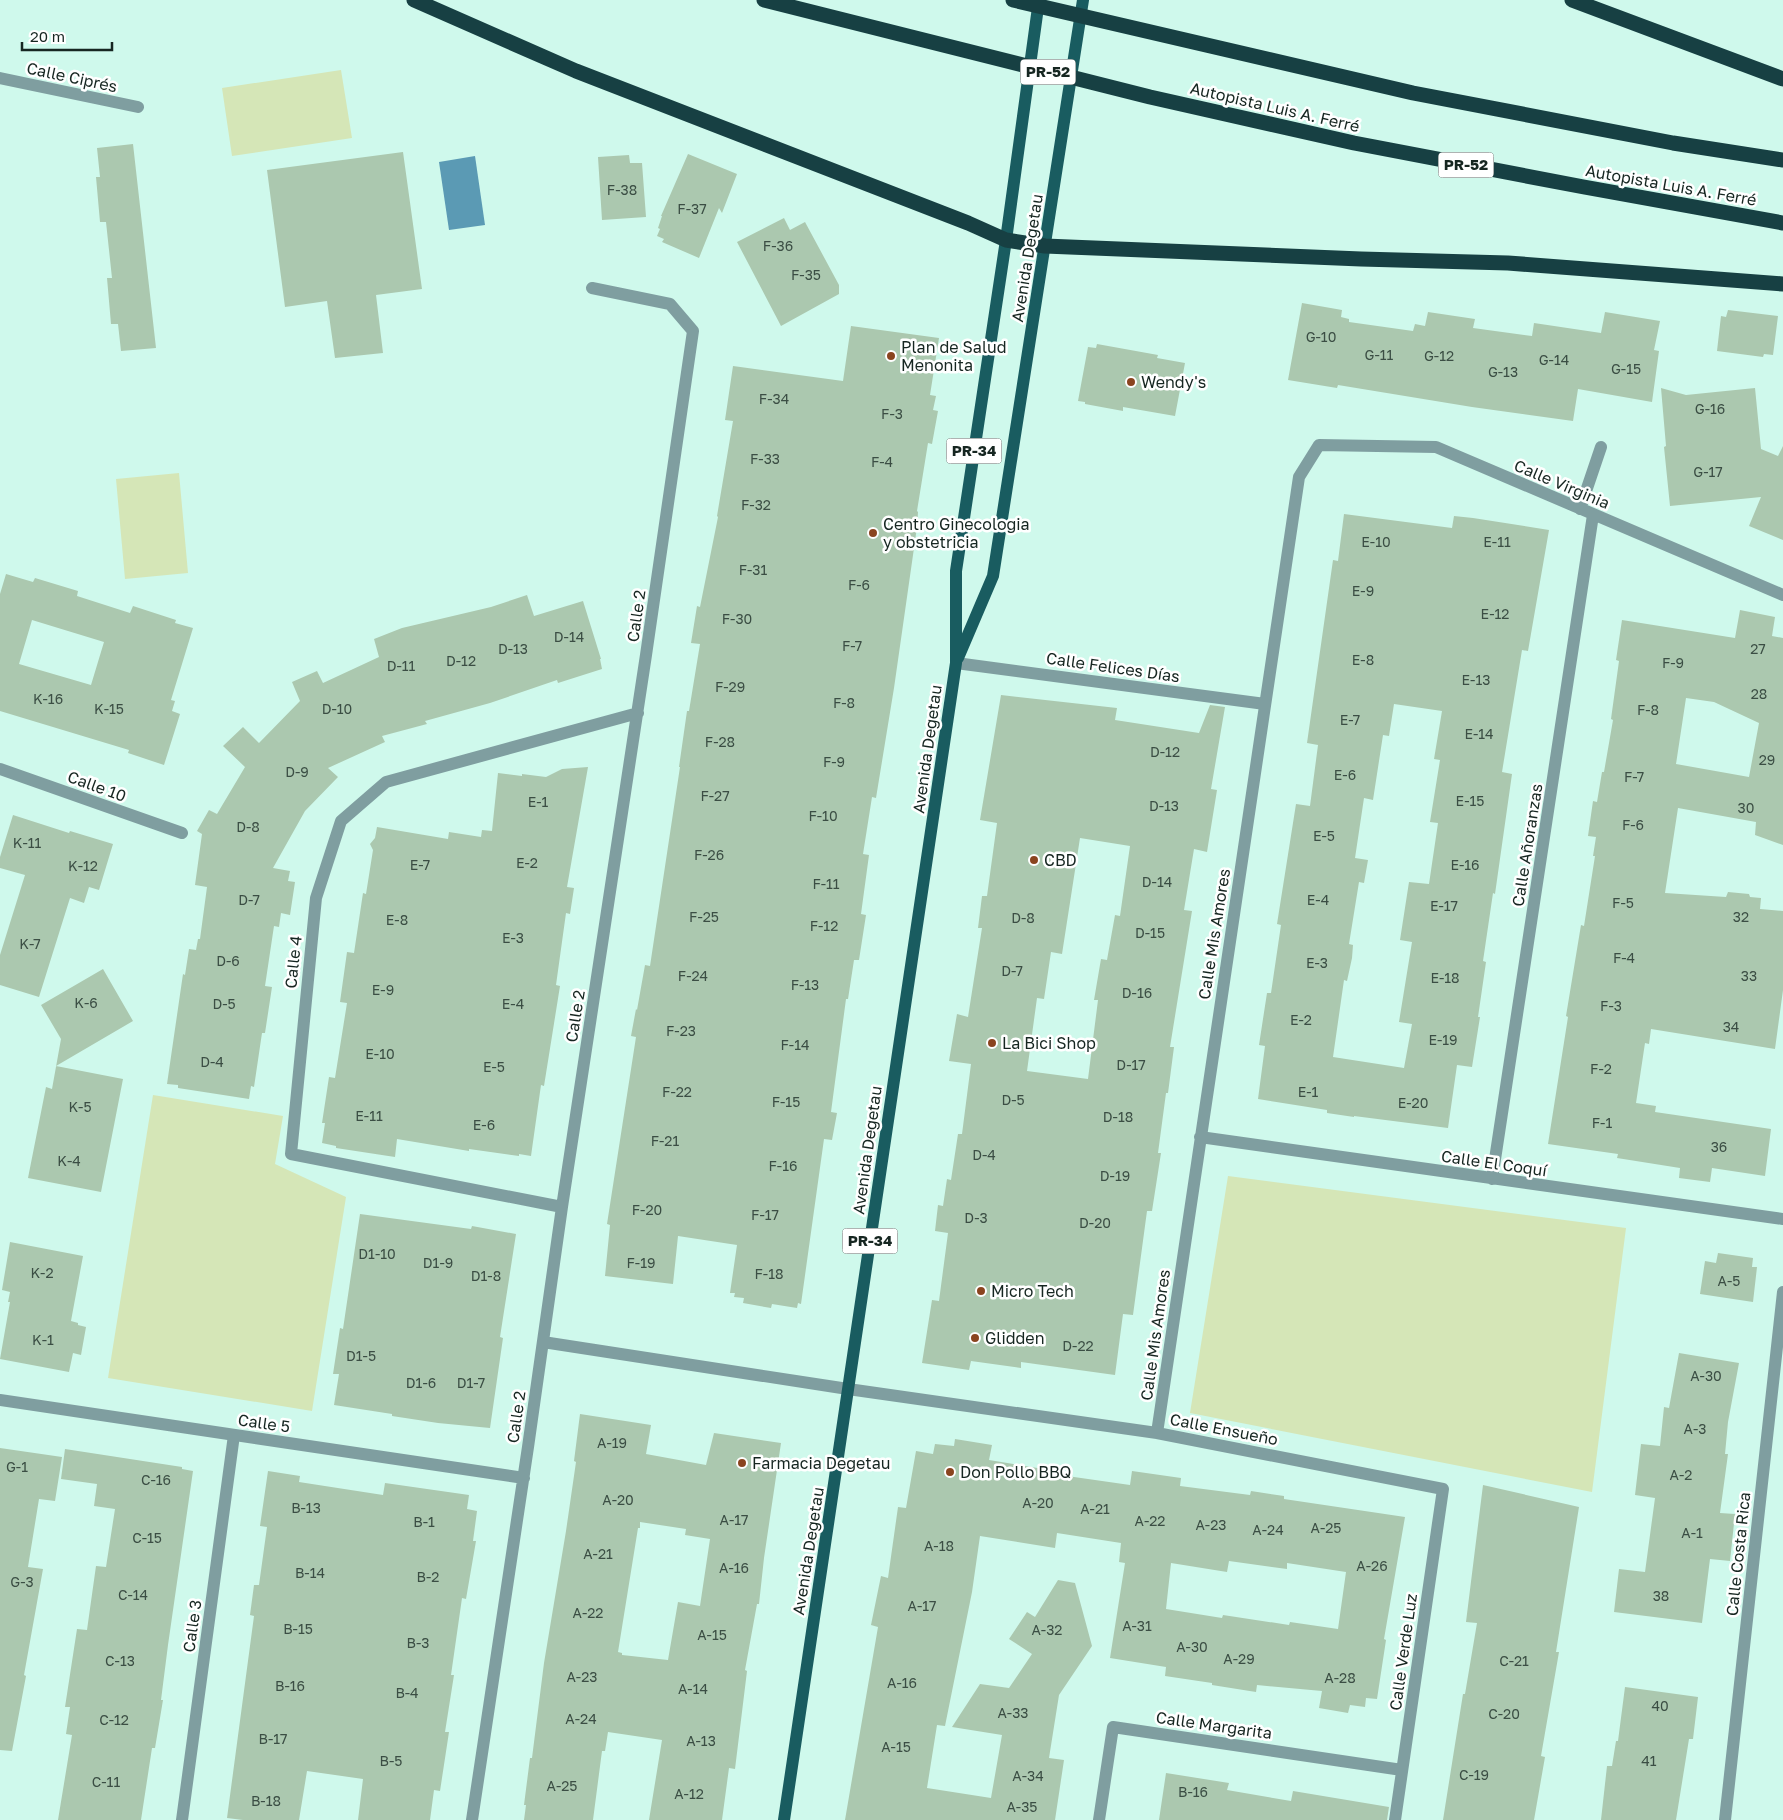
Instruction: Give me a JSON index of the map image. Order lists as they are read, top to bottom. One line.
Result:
{"streets":{"highway":["PR-52","Autopista Luis A. Ferré"],"main road":["Avenida Degetau","PR-34"],"street":["Calle Ciprés","Calle Virginia","Calle 2","Calle Felices Días","Calle 10","Calle Añoranzas","Calle Mis Amores","Calle 4","Calle El Coquí","Calle 5","Calle Ensueño","Calle Costa Rica","Calle 3","Calle Verde Luz","Calle Margarita"]},"crossings":[["Avenida Degetau","Calle Felices Días"],["Avenida Degetau","Calle Ensueño"],["Calle Virginia","Calle Añoranzas"],["Calle Virginia","Calle Mis Amores"],["Calle 2","Calle 4"],["Calle 2","Calle 5"],["Calle 2","Calle Ensueño"],["Calle Felices Días","Calle Mis Amores"],["Calle Añoranzas","Calle El Coquí"],["Calle Mis Amores","Calle El Coquí"],["Calle Mis Amores","Calle Ensueño"],["Calle 5","Calle 3"],["Calle Ensueño","Calle Verde Luz"],["Calle Verde Luz","Calle Margarita"]],"places":["Plan de Salud Menonita","Wendy's","Centro Ginecologia y obstetricia","CBD","La Bici Shop","Micro Tech","Glidden","Farmacia Degetau","Don Pollo BBQ"],"house_numbers":["F-38","F-37","F-36","F-35","G-10","G-11","G-12","G-14","G-15","G-13","F-34","G-16","F-3","F-33","F-4","G-17","F-32","E-10","E-11","F-31","F-6","E-9","E-12","F-30","D-14","F-7","D-13","27","E-8","D-12","F-9","D-11","E-13","F-29","28","K-16","F-8","K-15","D-10","F-8","E-7","E-14","F-28","D-12","29","F-9","D-9","E-6","F-7","F-27","E-15","E-1","D-13","30","F-10","F-6","D-8","E-5","K-11","F-26","E-2","E-7","E-16","K-12","D-14","F-11","D-7","E-4","F-5","E-17","F-25","32","D-8","E-8","F-12","D-15","E-3","K-7","F-4","D-6","E-3","D-7","F-24","33","E-18","F-13","E-9","D-16","K-6","D-5","E-4","F-3","E-2","34","F-23","E-19","F-14","E-10","D-4","D-17","E-5","F-2","F-22","E-1","D-5","F-15","E-20","K-5","E-11","D-18","F-1","E-6","F-21","36","D-4","K-4","F-16","D-19","F-20","F-17","D-3","D-20","D1-10","D1-9","F-19","K-2","F-18","D1-8","A-5","K-1","D-22","D1-5","A-30","D1-6","D1-7","A-3","A-19","G-1","A-2","C-16","A-20","A-20","B-13","A-21","A-17","A-22","B-1","A-23","A-25","A-24","A-1","C-15","A-18","A-21","A-26","A-16","B-14","B-2","G-3","C-14","38","A-17","A-22","A-31","B-15","A-32","A-15","B-3","A-30","A-29","C-13","C-21","A-23","A-28","A-16","B-16","A-14","B-4","40","A-33","C-20","A-24","C-12","B-17","A-13","A-15","B-5","41","C-19","A-34","C-11","A-25","B-16","A-12","B-18","A-35"],"scale_bar":"20 m"}
